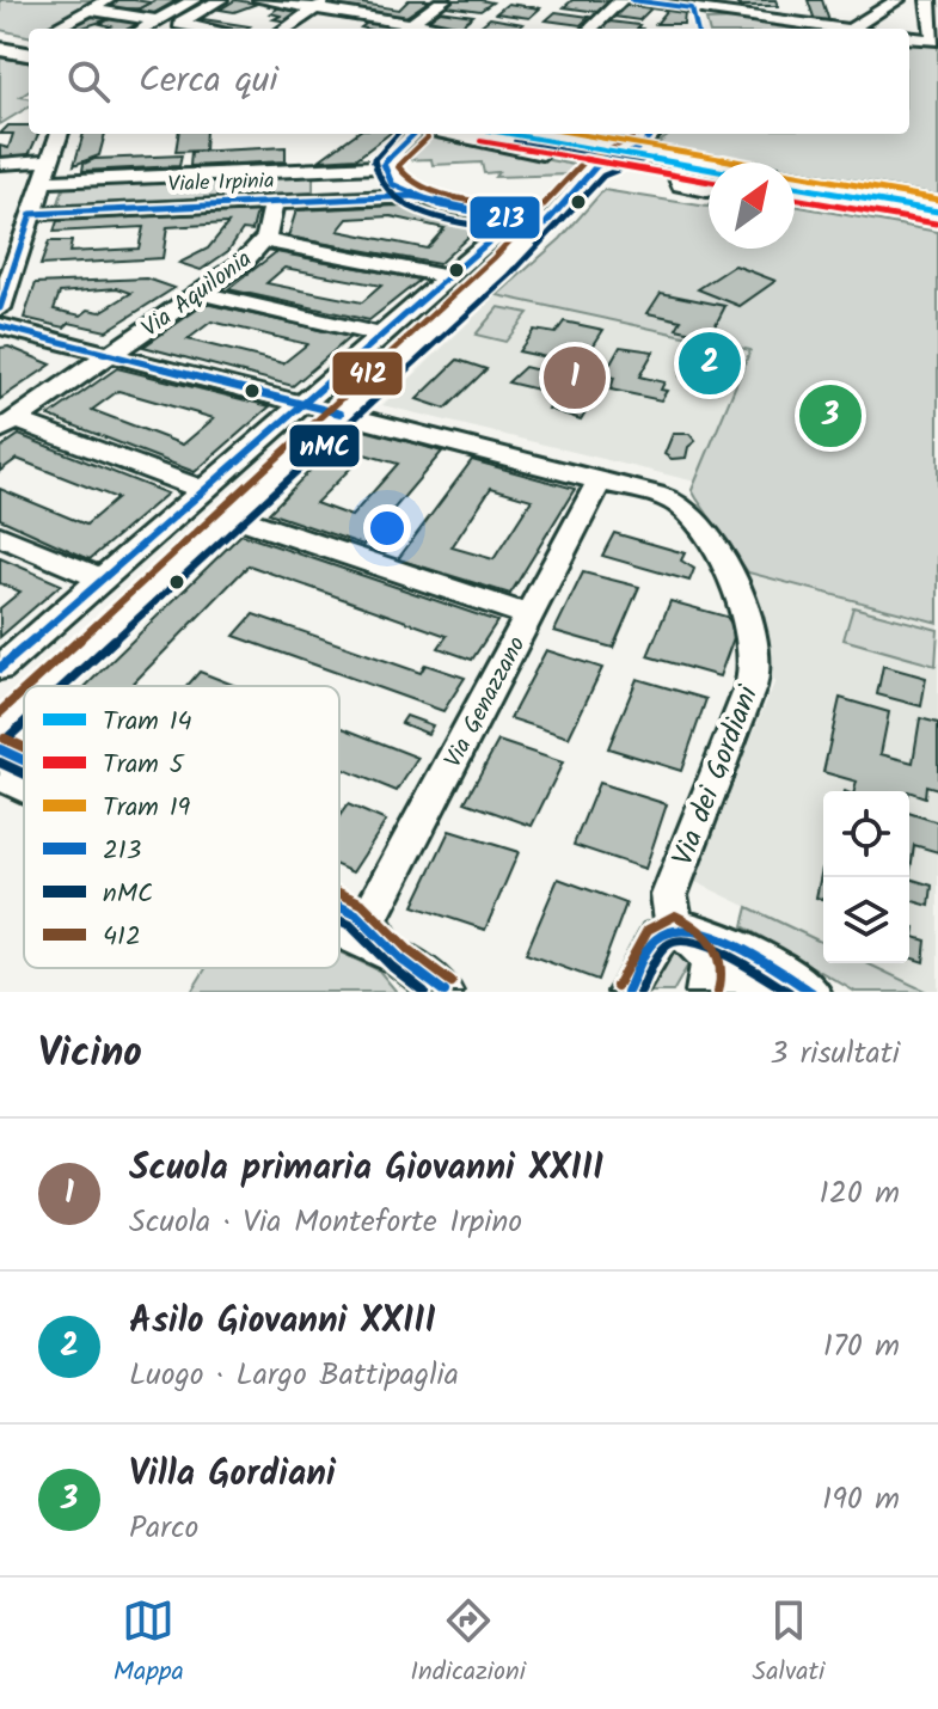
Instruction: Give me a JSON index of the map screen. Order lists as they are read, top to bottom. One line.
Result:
{"streets":{"street":["Viale Irpinia","Via Aquilonia","Via Genazzano","Via dei Gordiani"]},"crossings":[["Viale Irpinia","Via Aquilonia"],["Via Aquilonia","Via dei Gordiani"],["Via Genazzano","Via dei Gordiani"]],"lines":["transit line 213","tram line 14","tram line 19","transit line nMC","transit line 412","tram line 5"],"legend":["Tram 14","Tram 5","Tram 19","213","nMC","412"],"north":"top right","page":{"search":"Cerca qui","pins":["2","1","3"],"heading":["Vicino","3 risultati"],"list":[{"mark":"1","name":"Scuola primaria Giovanni XXIII","note":"Scuola · Via Monteforte Irpino","value":"120 m"},{"mark":"2","name":"Asilo Giovanni XXIII","note":"Luogo · Largo Battipaglia","value":"170 m"},{"mark":"3","name":"Villa Gordiani","note":"Parco","value":"190 m"}],"nav":["Mappa","Indicazioni","Salvati"]}}
